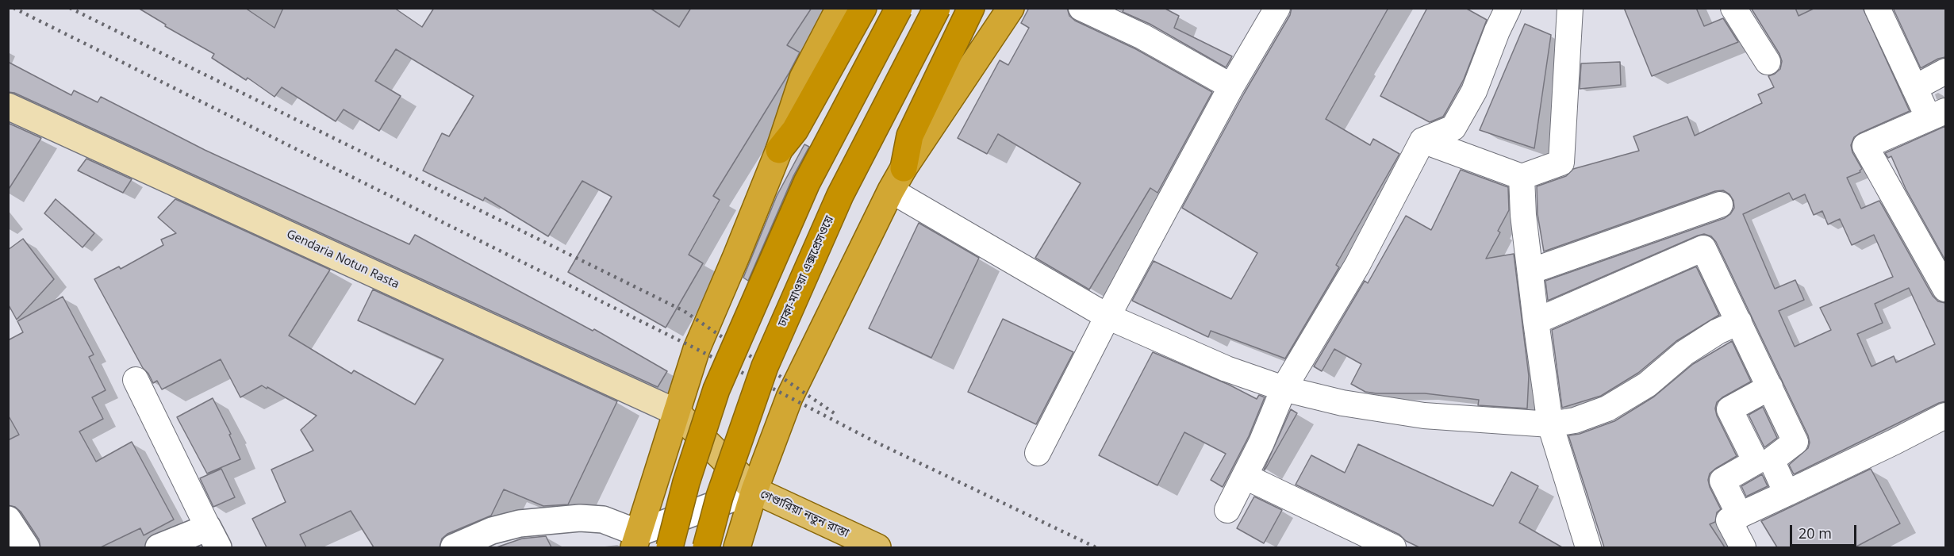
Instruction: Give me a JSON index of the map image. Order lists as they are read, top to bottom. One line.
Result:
{"streets":{"highway":["ঢাকা-মাওয়া এক্সপ্রেসওয়ে"],"main road":["Gendaria Notun Rasta","গেণ্ডারিয়া নতুন রাস্তা"]},"crossings":[["Gendaria Notun Rasta","গেণ্ডারিয়া নতুন রাস্তা"]],"scale_bar":"20 m"}
